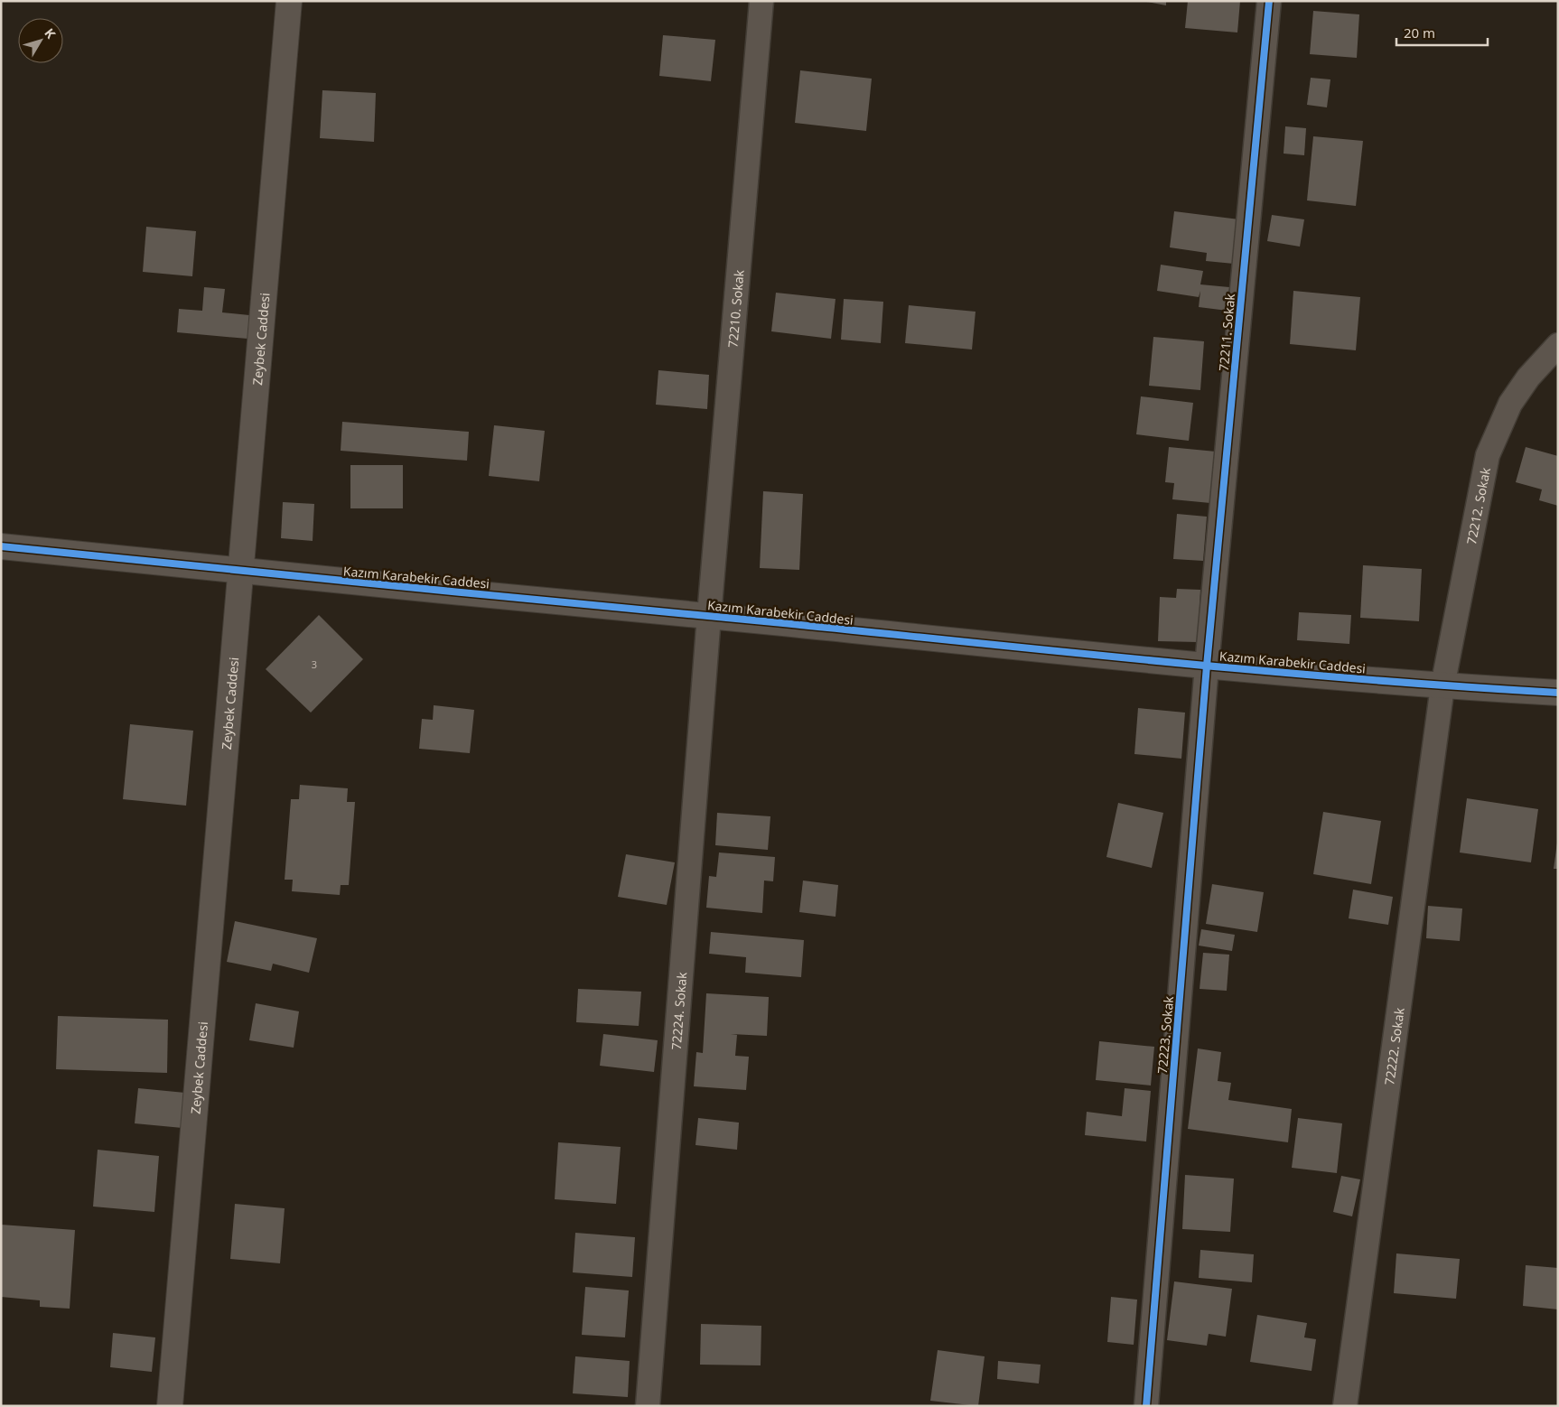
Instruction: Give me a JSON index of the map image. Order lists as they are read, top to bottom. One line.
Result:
{"streets":{"street":["72210. Sokak","72211. Sokak","Zeybek Caddesi","72212. Sokak","Kazım Karabekir Caddesi","72224. Sokak","72223. Sokak","72222. Sokak"]},"crossings":[["72210. Sokak","Kazım Karabekir Caddesi"],["72210. Sokak","72224. Sokak"],["72211. Sokak","Kazım Karabekir Caddesi"],["72211. Sokak","72223. Sokak"],["Zeybek Caddesi","Kazım Karabekir Caddesi"],["72212. Sokak","Kazım Karabekir Caddesi"],["72212. Sokak","72222. Sokak"],["Kazım Karabekir Caddesi","72224. Sokak"],["Kazım Karabekir Caddesi","72223. Sokak"],["Kazım Karabekir Caddesi","72222. Sokak"]],"house_numbers":["3"],"scale_bar":"20 m","north":"top right"}
